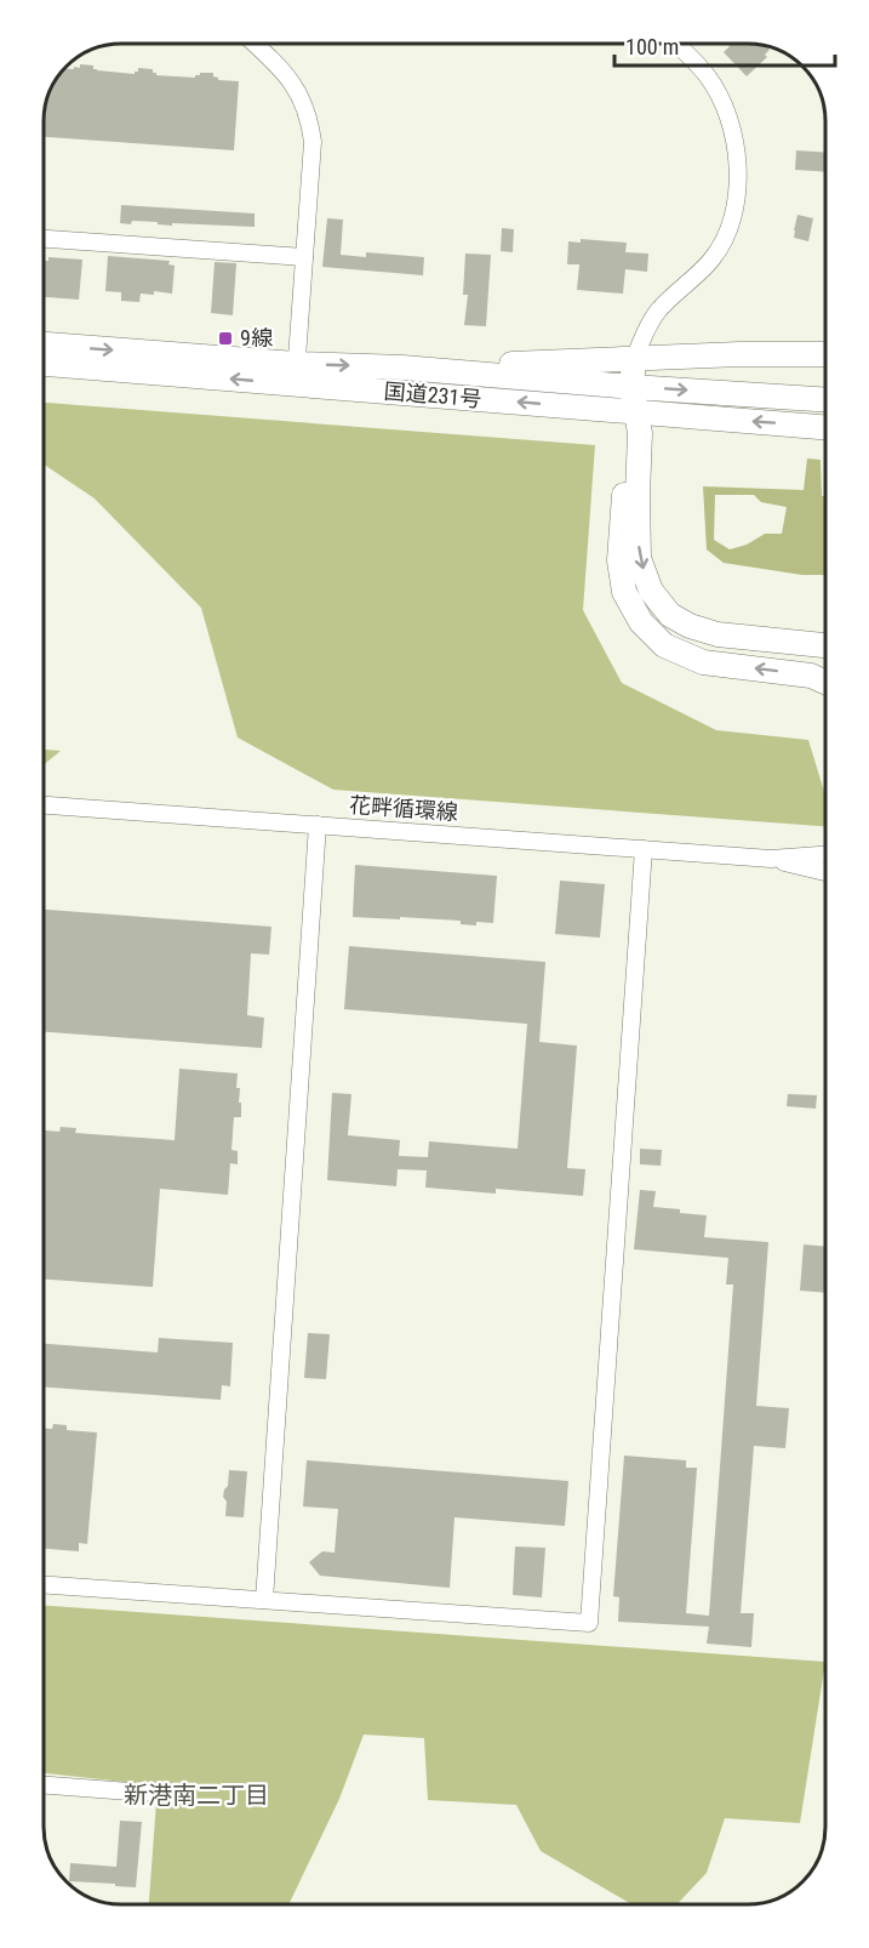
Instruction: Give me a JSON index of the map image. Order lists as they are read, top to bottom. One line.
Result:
{"streets":{"highway":["国道231号"],"street":["花畔循環線"]},"districts":["新港南二丁目"],"places":{"transit":["9線"]},"scale_bar":"100 m"}
